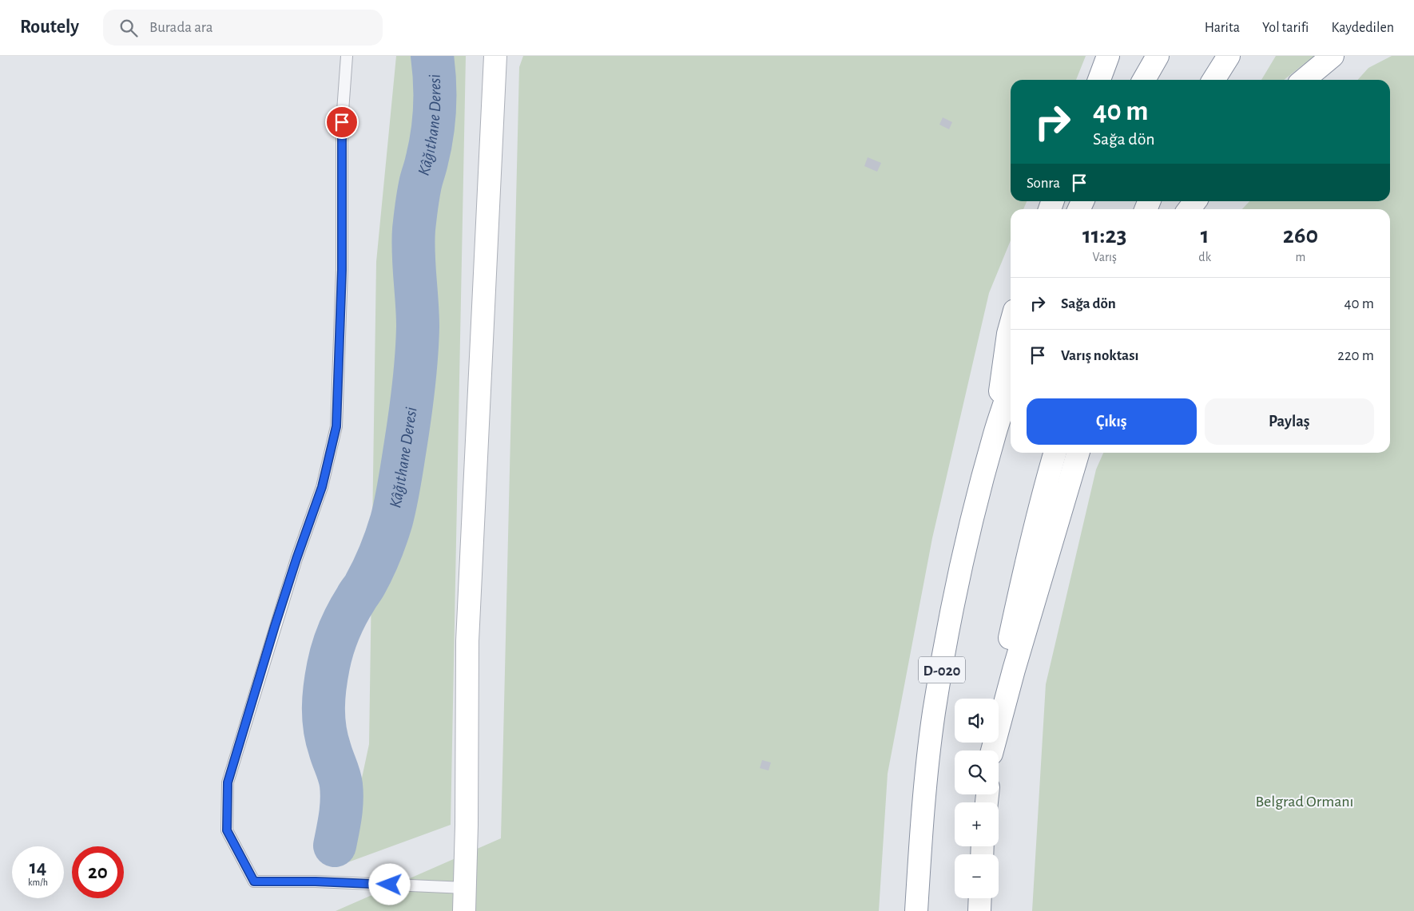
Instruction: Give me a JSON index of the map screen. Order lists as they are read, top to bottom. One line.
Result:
{"streets":{"main road":["D-020"]},"water":["Kâğıthane Deresi"],"parks":["Belgrad Ormanı"],"page":{"header":"Routely","search":"Burada ara","nav":["Harita","Yol tarifi","Kaydedilen"],"turn":["40 m","Sağa dön"],"then":"Sonra","eta":["11:23","Varış","1","dk","260","m"],"list":[{"name":"Sağa dön","value":"40 m"},{"name":"Varış noktası","value":"220 m"}],"buttons":["Çıkış","Paylaş"],"map_buttons":["+","−"],"speed":"14 km/h","limit":"20"}}
